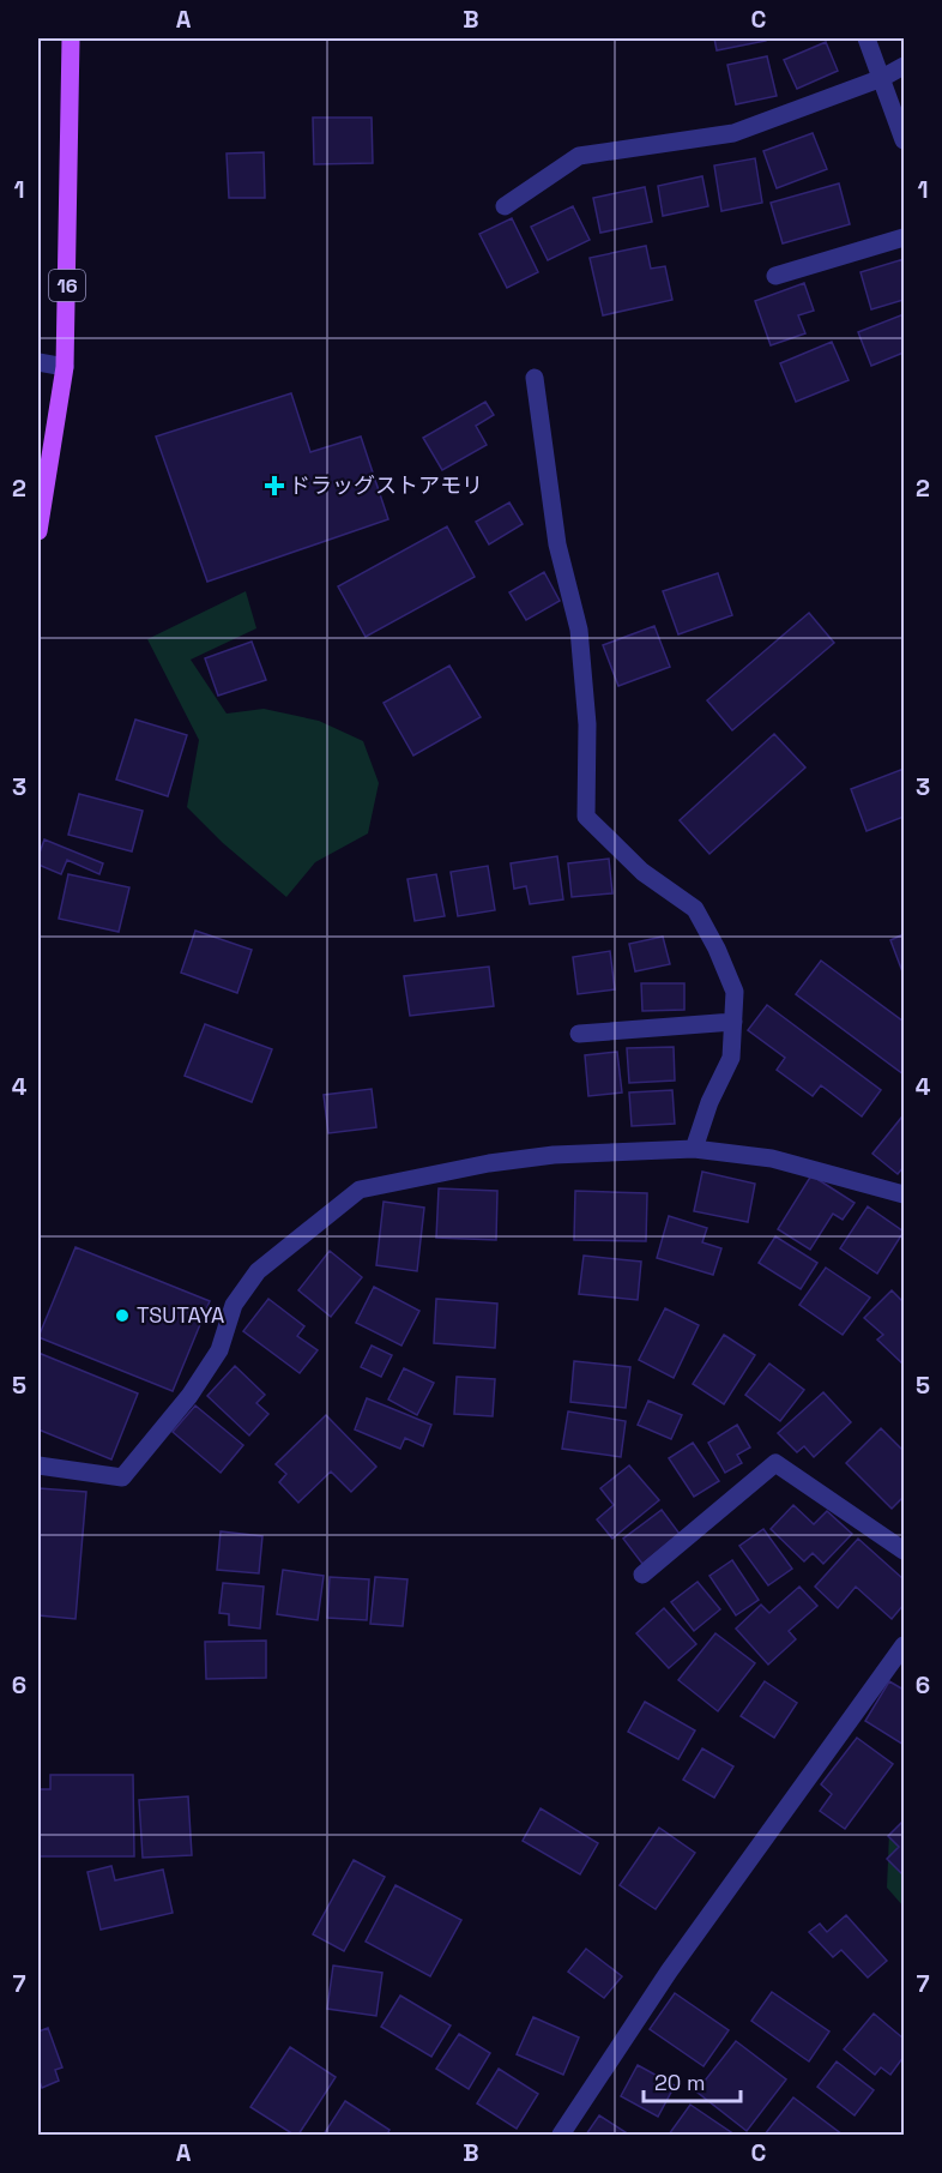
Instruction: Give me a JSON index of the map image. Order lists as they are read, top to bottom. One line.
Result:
{"streets":{"main road":["16"]},"places":{"health":["ドラッグストアモリ"],"other":["TSUTAYA"]},"scale_bar":"20 m","grid":{"columns":["A","B","C"],"rows":["1","2","3","4","5","6","7"]}}
